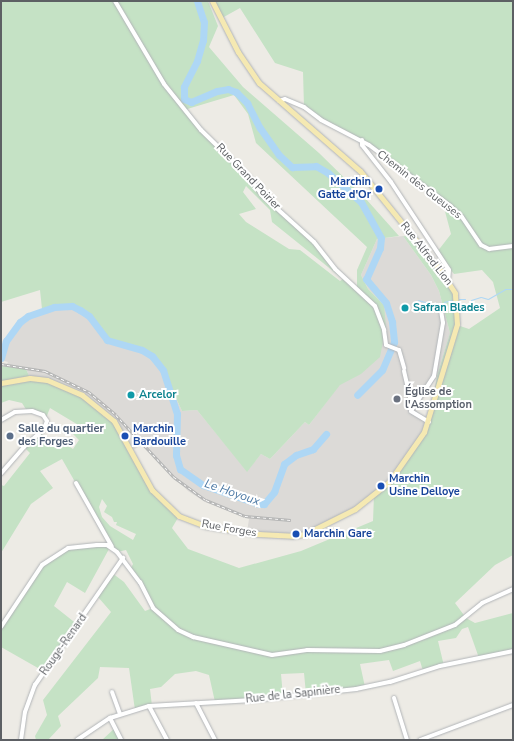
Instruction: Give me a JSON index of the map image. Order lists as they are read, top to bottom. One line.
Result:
{"streets":{"main road":["Rue Alfred Lion","Rue Forges"],"street":["Rue Grand Poirier","Chemin des Gueuses","Rouge-Renard","Rue de la Sapinière"]},"crossings":[["Chemin des Gueuses","Rue Alfred Lion"],["Rue Alfred Lion","Rue Forges"]],"water":["Le Hoyoux"],"places":["Marchin Gatte d'Or","Safran Blades","Arcelor","Église de l'Assomption","Salle du quartier des Forges","Marchin Bardouille","Marchin Usine Delloye","Marchin Gare"]}
